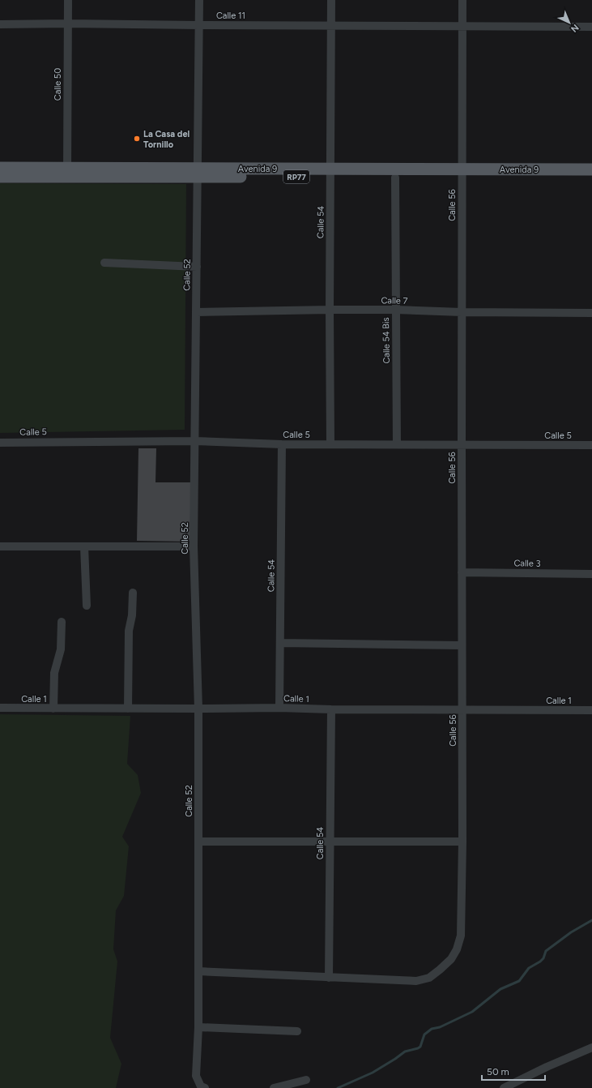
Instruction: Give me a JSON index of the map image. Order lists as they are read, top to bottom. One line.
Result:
{"streets":{"main road":["Avenida 9","RP77"],"street":["Calle 11","Calle 50","Calle 56","Calle 54","Calle 52","Calle 7","Calle 54 Bis","Calle 5","Calle 3","Calle 1"]},"crossings":[["Calle 11","Calle 50"],["Calle 11","Calle 56"],["Calle 11","Calle 54"],["Calle 11","Calle 52"],["Calle 50","Avenida 9"],["Avenida 9","Calle 56"],["Avenida 9","Calle 54"],["Avenida 9","Calle 52"],["Avenida 9","Calle 54 Bis"],["Calle 56","Calle 54"],["Calle 56","Calle 7"],["Calle 56","Calle 5"],["Calle 56","Calle 3"],["Calle 56","Calle 1"],["Calle 54","Calle 7"],["Calle 54","Calle 5"],["Calle 54","Calle 1"],["Calle 52","Calle 7"],["Calle 52","Calle 5"],["Calle 52","Calle 1"],["Calle 7","Calle 54 Bis"],["Calle 54 Bis","Calle 5"]],"places":["La Casa del Tornillo"],"scale_bar":"50 m","north":"bottom right"}
